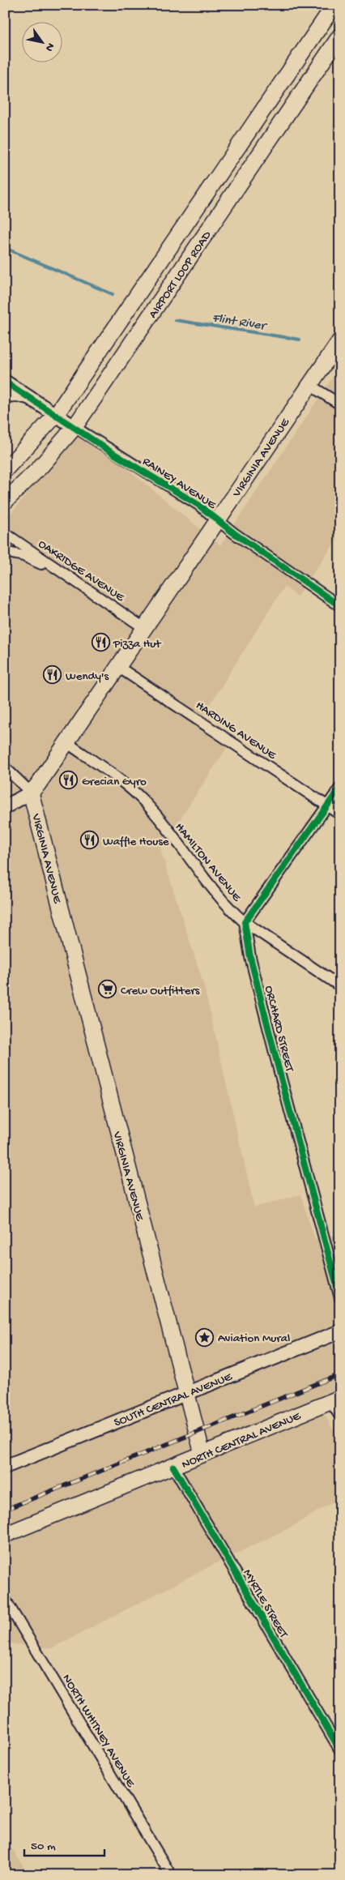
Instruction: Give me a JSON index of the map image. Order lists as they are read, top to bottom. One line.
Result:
{"streets":{"main road":["AIRPORT LOOP ROAD","VIRGINIA AVENUE","NORTH CENTRAL AVENUE"],"street":["RAINEY AVENUE","OAKRIDGE AVENUE","HARDING AVENUE","HAMILTON AVENUE","ORCHARD STREET","SOUTH CENTRAL AVENUE","MYRTLE STREET","NORTH WHITNEY AVENUE"]},"crossings":[["AIRPORT LOOP ROAD","RAINEY AVENUE"],["VIRGINIA AVENUE","RAINEY AVENUE"],["VIRGINIA AVENUE","OAKRIDGE AVENUE"],["VIRGINIA AVENUE","HARDING AVENUE"],["VIRGINIA AVENUE","HAMILTON AVENUE"],["VIRGINIA AVENUE","SOUTH CENTRAL AVENUE"],["VIRGINIA AVENUE","NORTH CENTRAL AVENUE"],["HAMILTON AVENUE","ORCHARD STREET"],["NORTH CENTRAL AVENUE","MYRTLE STREET"]],"water":["Flint River"],"places":{"restaurant":["Pizza Hut","Wendy's","Grecian Gyro","Waffle House"],"supermarket":["Crew Outfitters"],"place":["Aviation Mural"]},"scale_bar":"50 m","north":"bottom right"}
